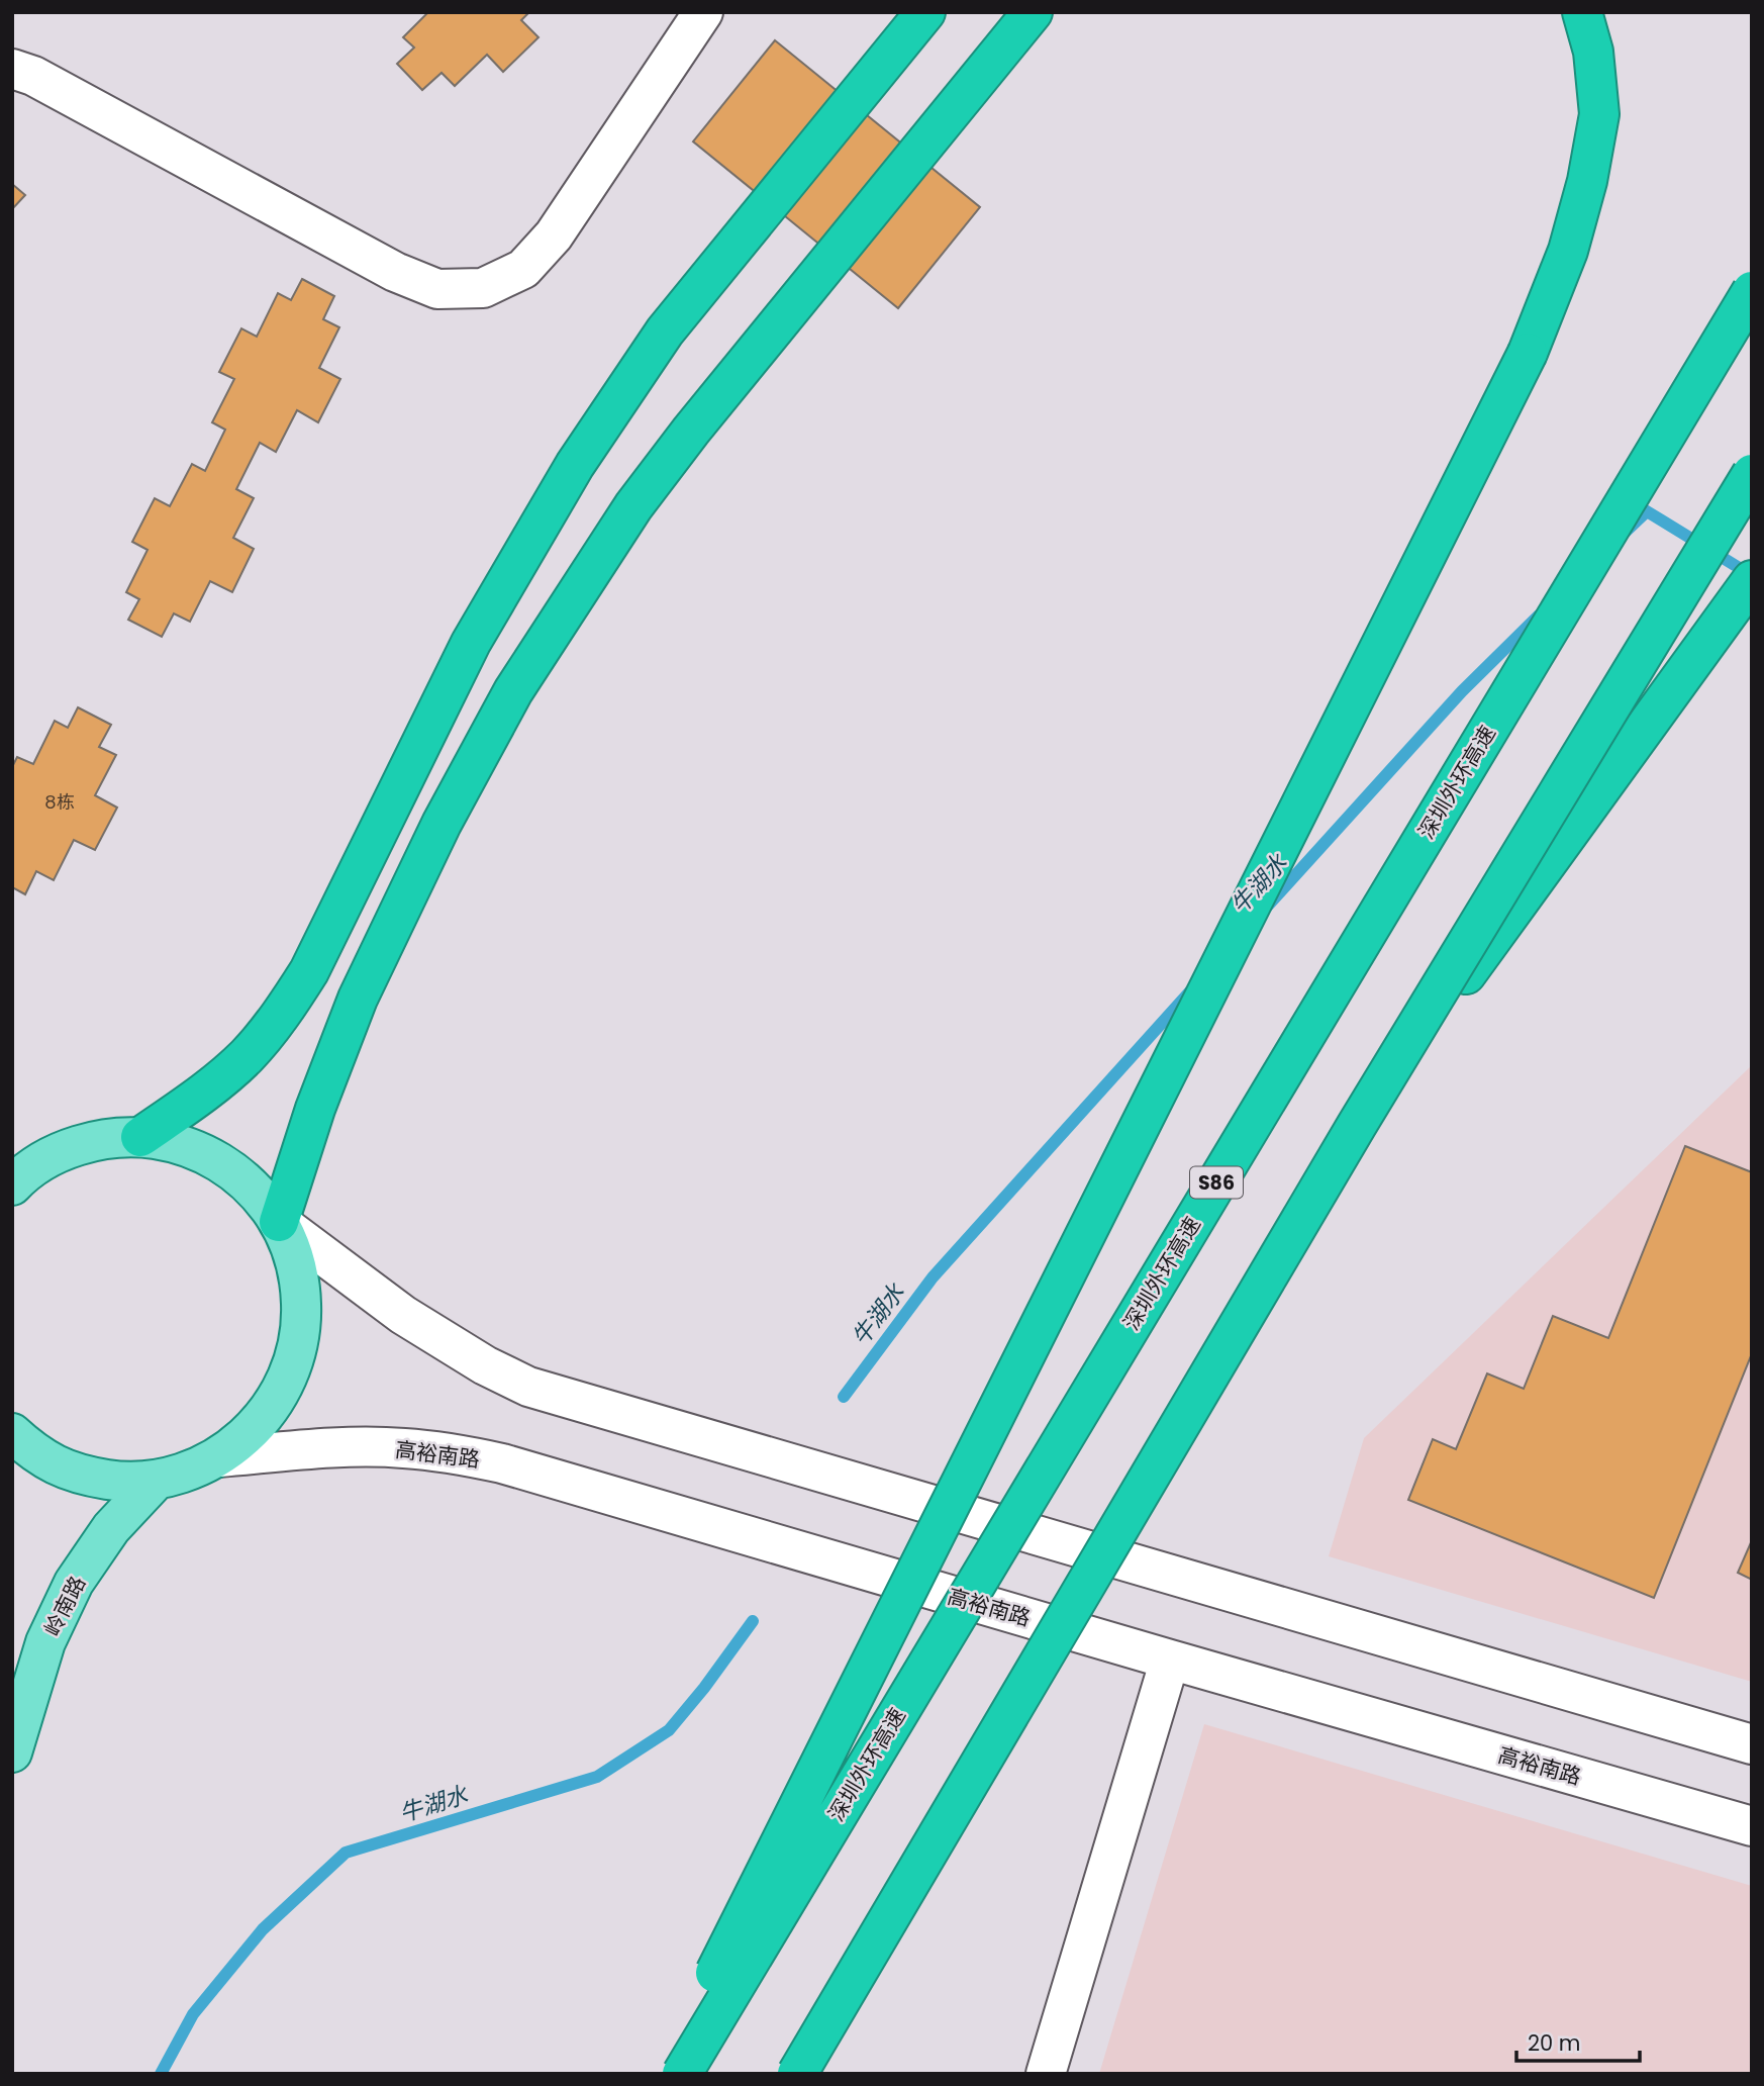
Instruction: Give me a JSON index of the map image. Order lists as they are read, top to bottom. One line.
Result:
{"streets":{"highway":["深圳外环高速","S86"],"main road":["岭南路"],"street":["高裕南路"]},"water":["牛湖水"],"house_numbers":["8栋"],"scale_bar":"20 m"}
